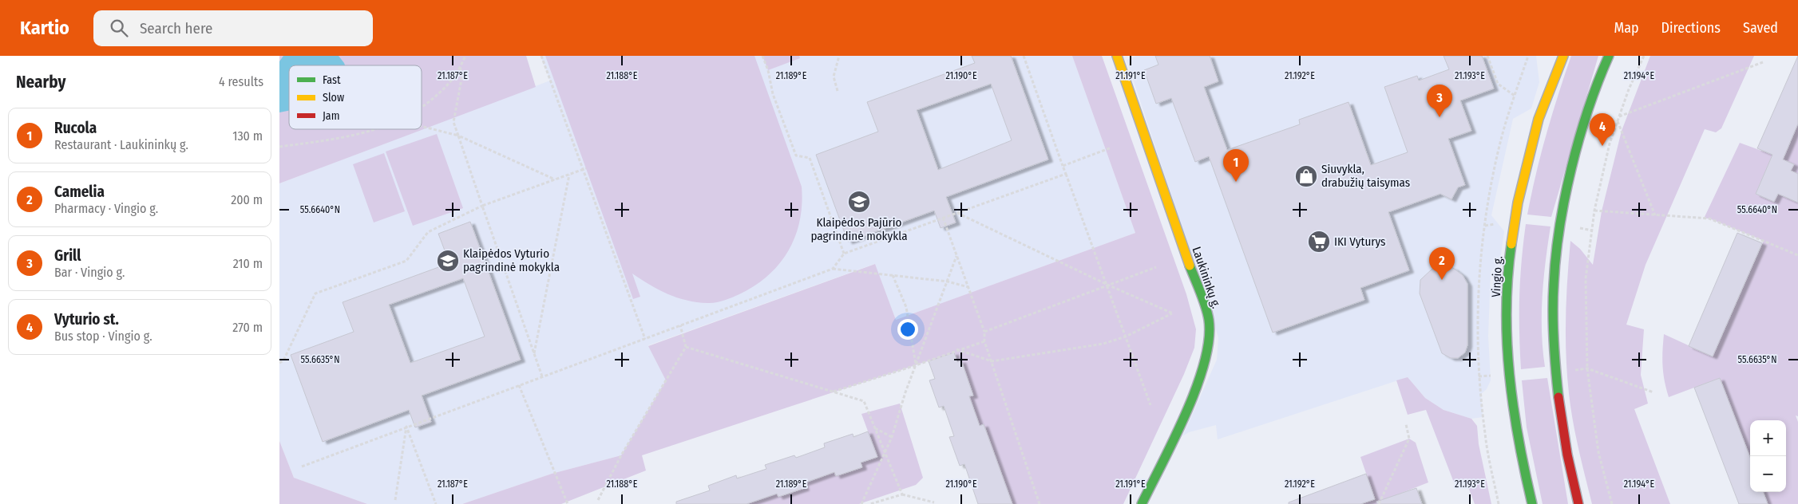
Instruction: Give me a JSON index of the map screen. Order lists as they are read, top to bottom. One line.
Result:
{"streets":{"main road":["Vingio g.","Laukininkų g."]},"places":{"shop":["Siuvykla, drabužių taisymas"],"school or university":["Klaipėdos Pajūrio pagrindinė mokykla","Klaipėdos Vyturio pagrindinė mokykla"],"supermarket":["IKI Vyturys"]},"legend":["Fast","Slow","Jam"],"page":{"header":"Kartio","search":"Search here","nav":["Map","Directions","Saved"],"heading":["Nearby","4 results"],"pins":["3","4","1","2"],"list":[{"mark":"1","name":"Rucola","note":"Restaurant · Laukininkų g.","value":"130 m"},{"mark":"2","name":"Camelia","note":"Pharmacy · Vingio g.","value":"200 m"},{"mark":"3","name":"Grill","note":"Bar · Vingio g.","value":"210 m"},{"mark":"4","name":"Vyturio st.","note":"Bus stop · Vingio g.","value":"270 m"}],"map_buttons":["+","−"]},"coordinates":["21.187°E","21.188°E","21.189°E","21.190°E","21.191°E","21.192°E","21.193°E","21.194°E","55.6640°N","55.6635°N"]}
